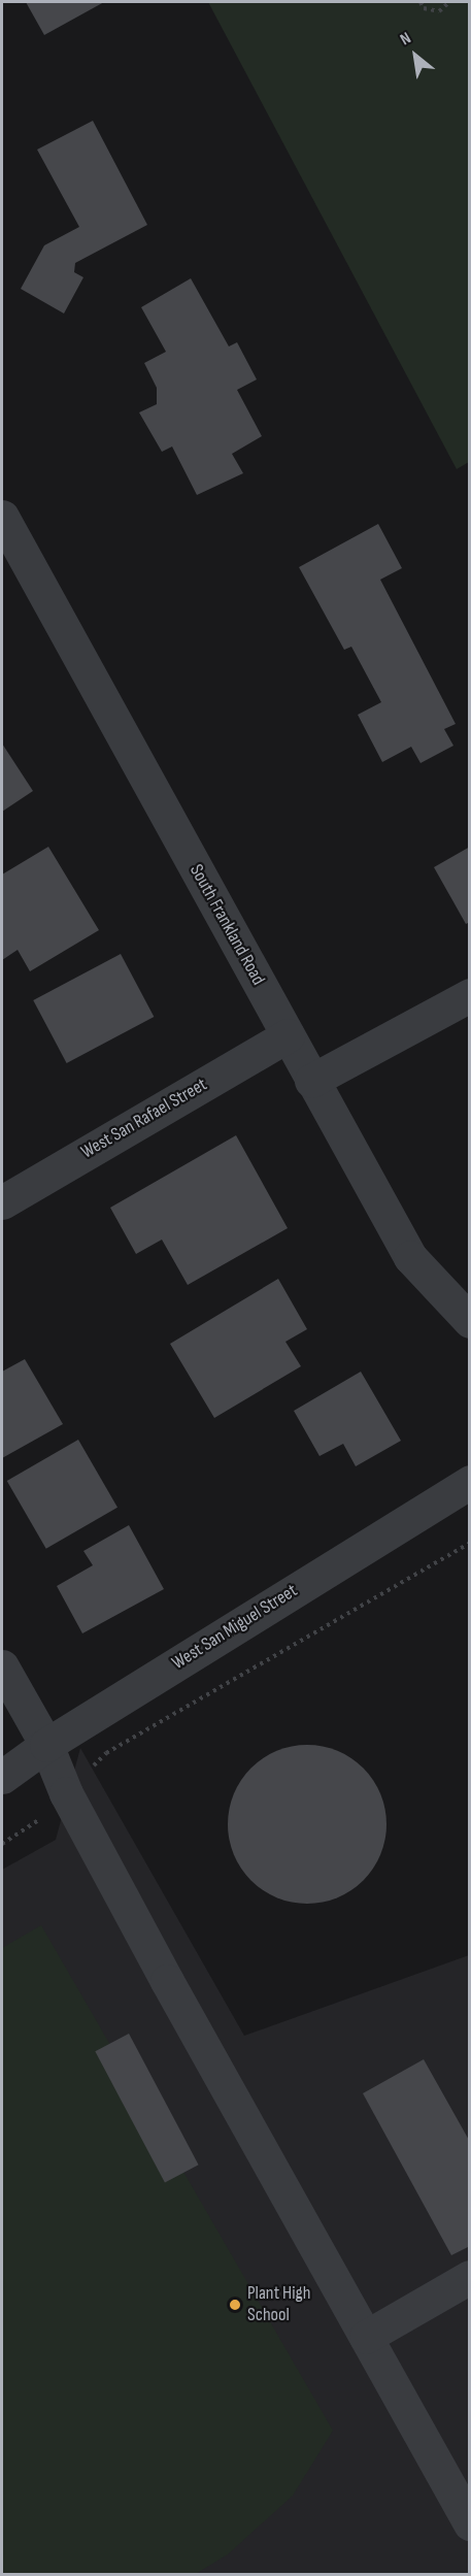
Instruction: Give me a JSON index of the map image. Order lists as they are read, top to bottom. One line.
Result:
{"streets":{"street":["South Frankland Road","West San Rafael Street","West San Miguel Street"]},"crossings":[["South Frankland Road","West San Rafael Street"]],"places":["Plant High School"],"north":"top left"}
